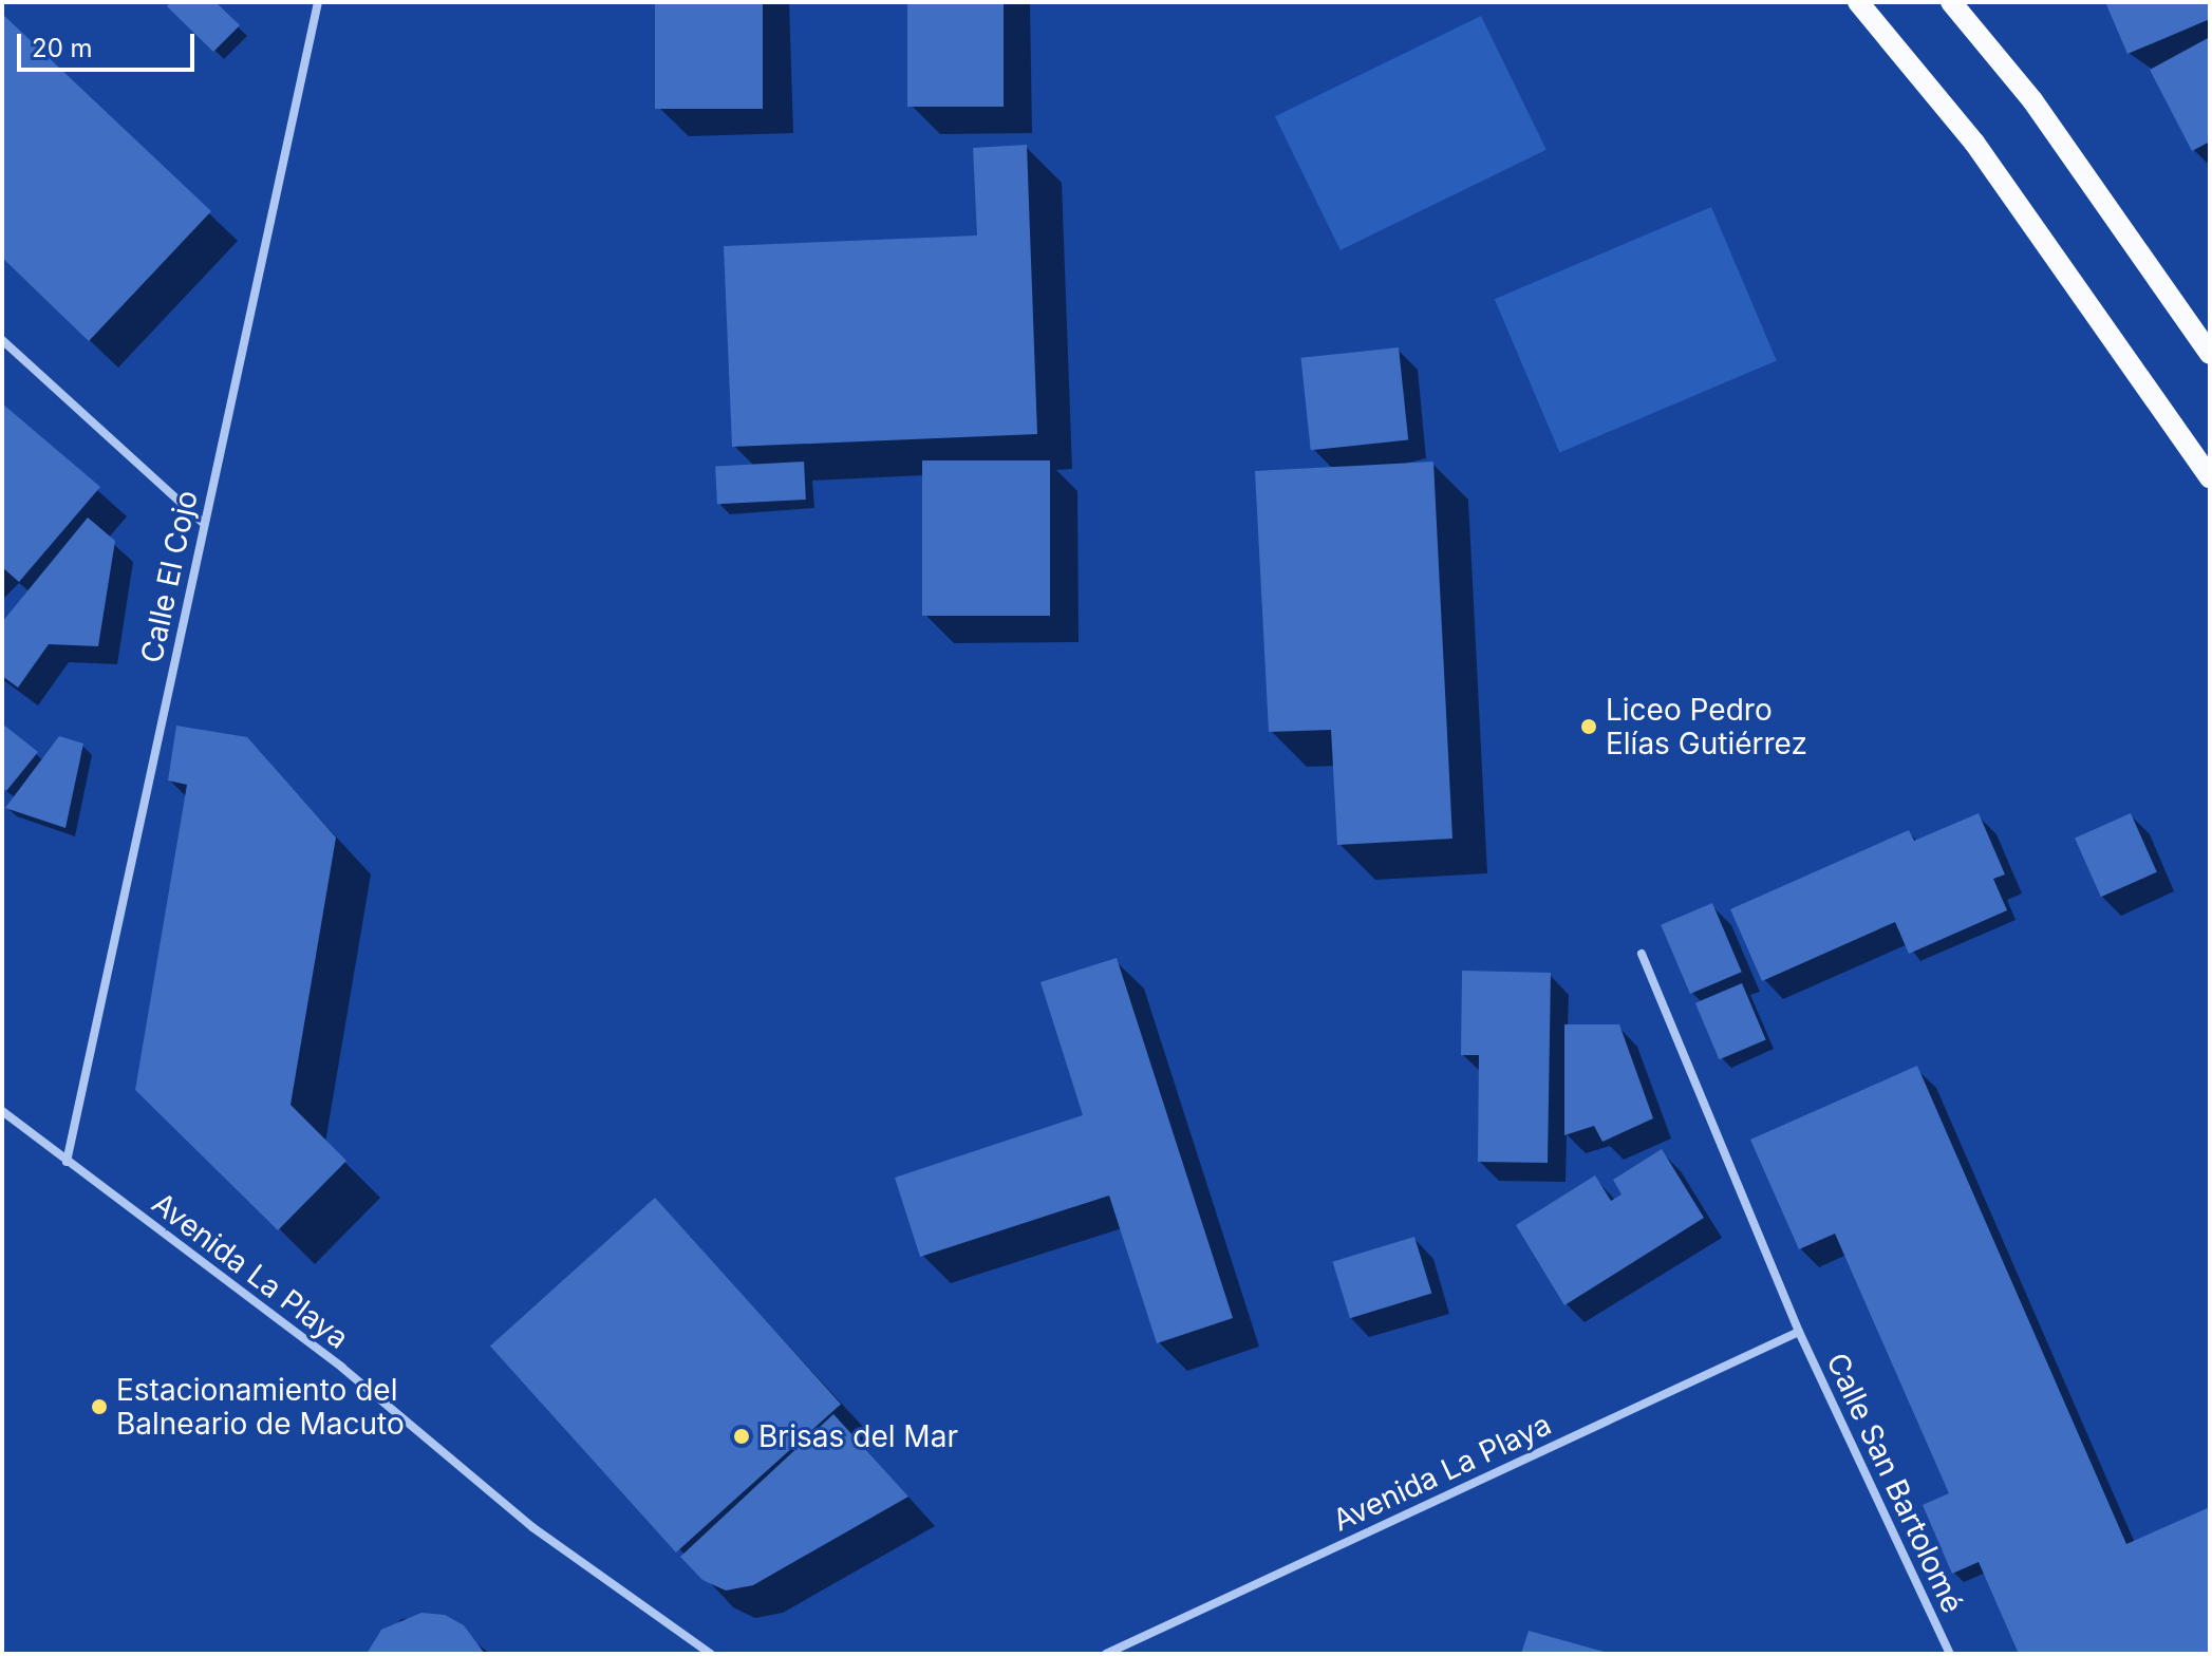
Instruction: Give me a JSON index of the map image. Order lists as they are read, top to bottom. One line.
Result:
{"streets":{"street":["Calle El Cojo","Avenida La Playa","Calle San Bartolomé"]},"crossings":[["Calle El Cojo","Avenida La Playa"],["Avenida La Playa","Calle San Bartolomé"]],"places":["Liceo Pedro Elías Gutiérrez","Estacionamiento del Balneario de Macuto","Brisas del Mar"],"scale_bar":"20 m"}
